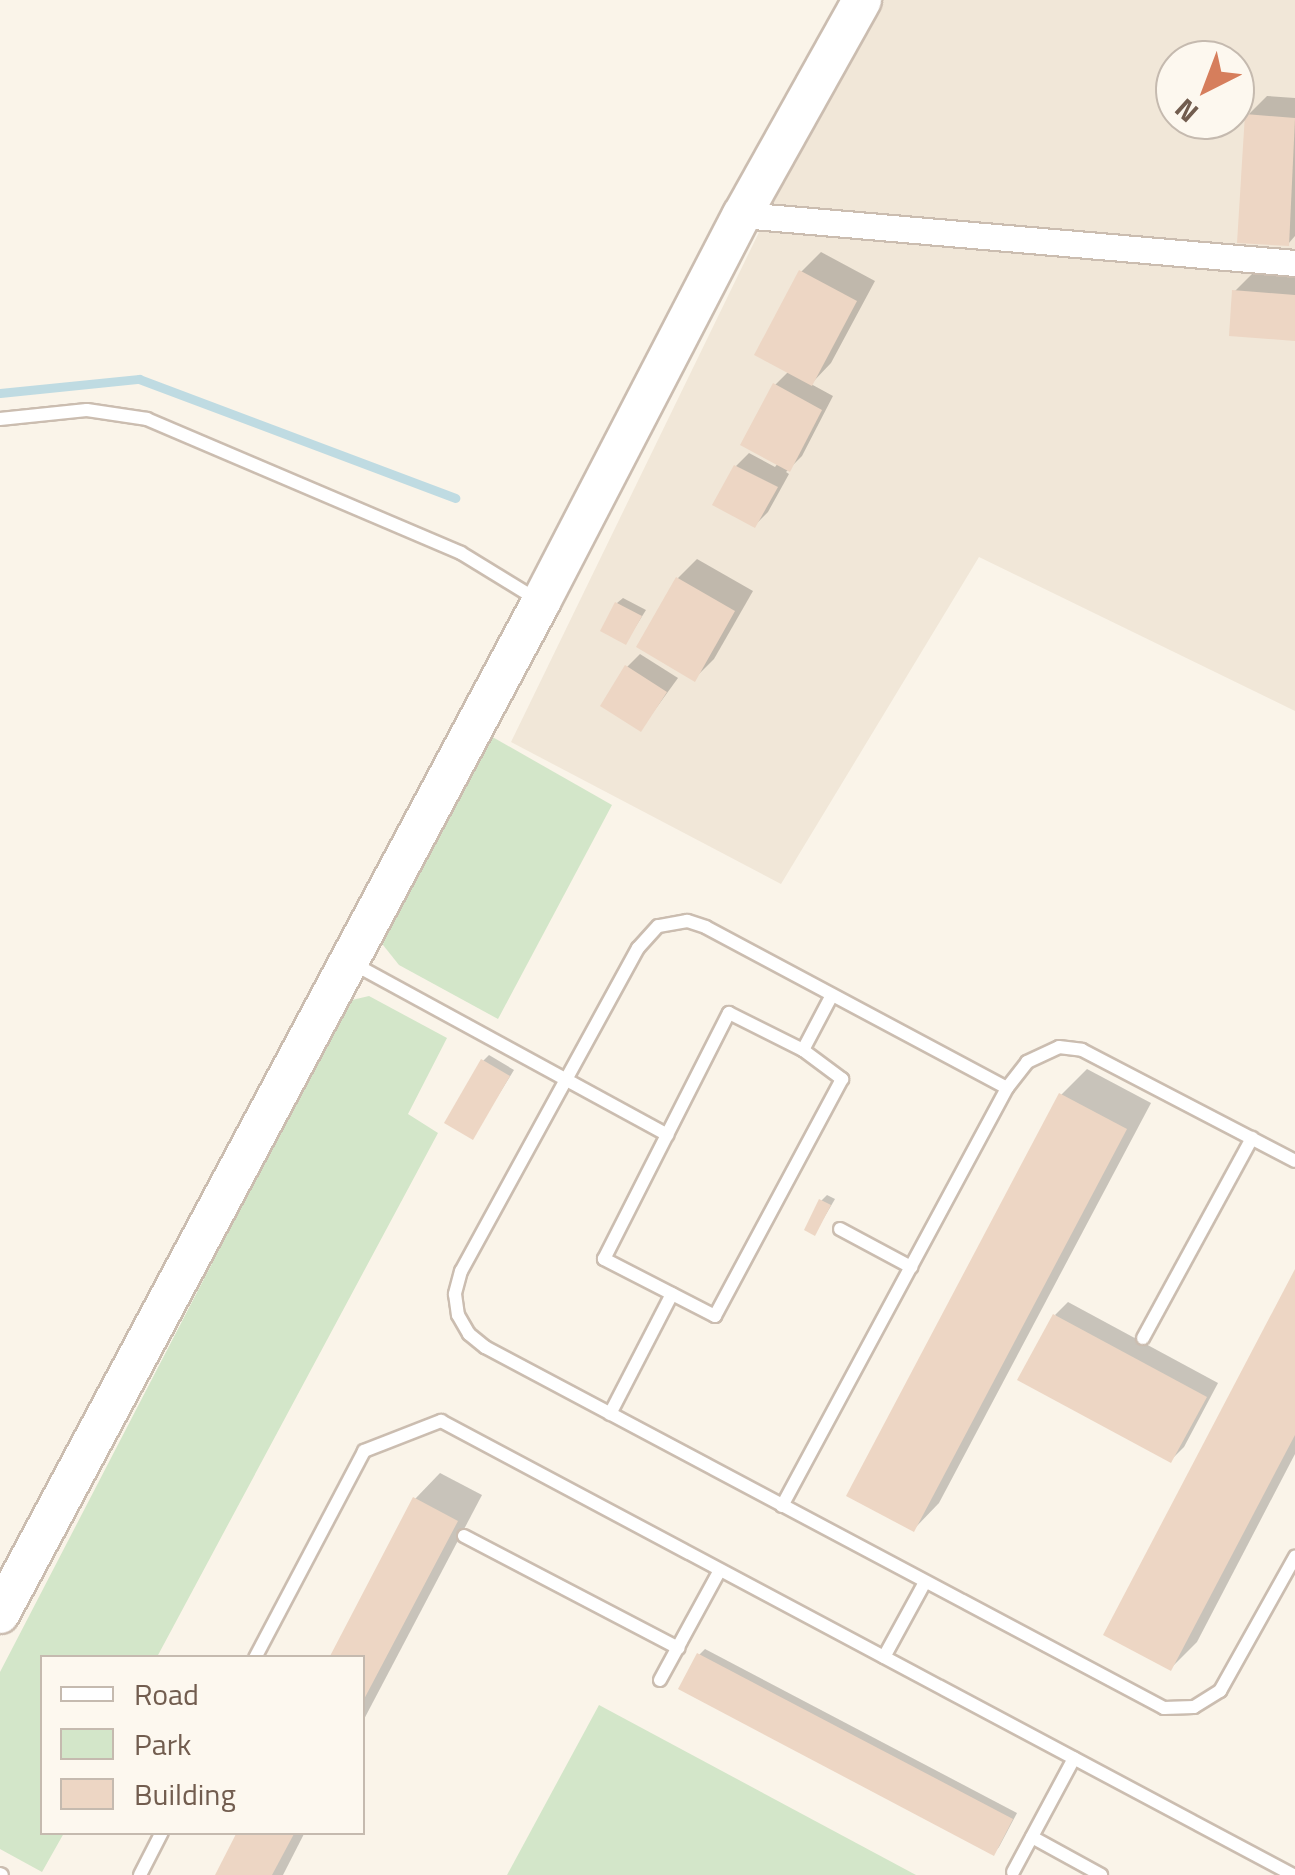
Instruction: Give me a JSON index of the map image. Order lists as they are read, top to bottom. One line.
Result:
{"legend":["Road","Park","Building"],"north":"bottom left"}
